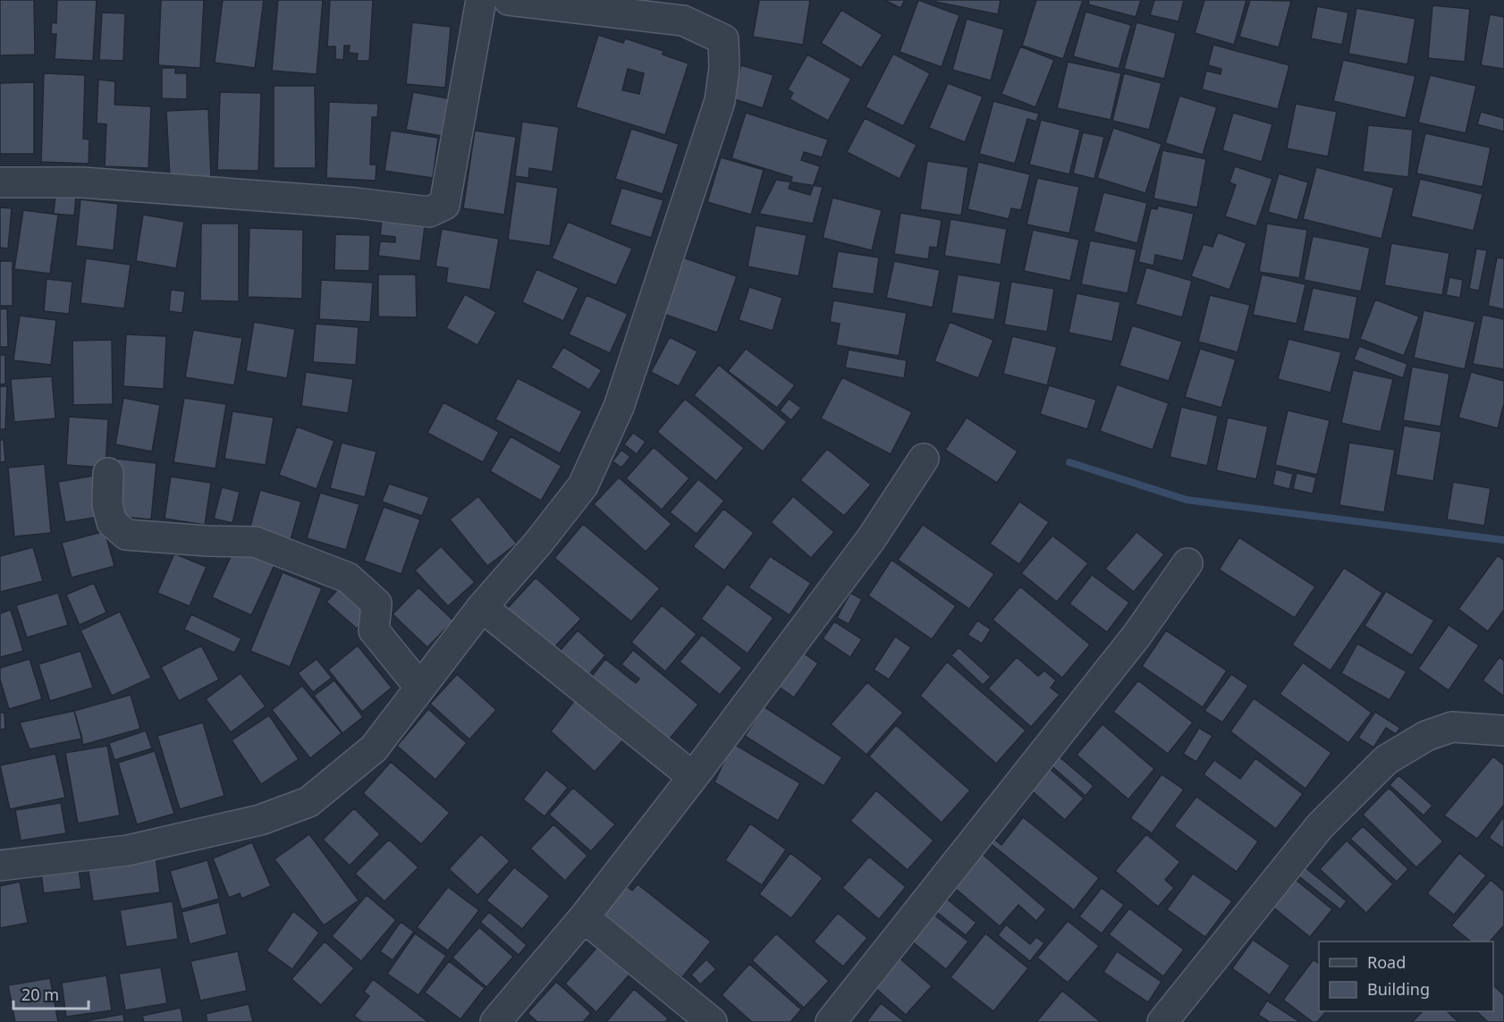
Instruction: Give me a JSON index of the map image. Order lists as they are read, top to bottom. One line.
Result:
{"legend":["Road","Building"],"scale_bar":"20 m"}
